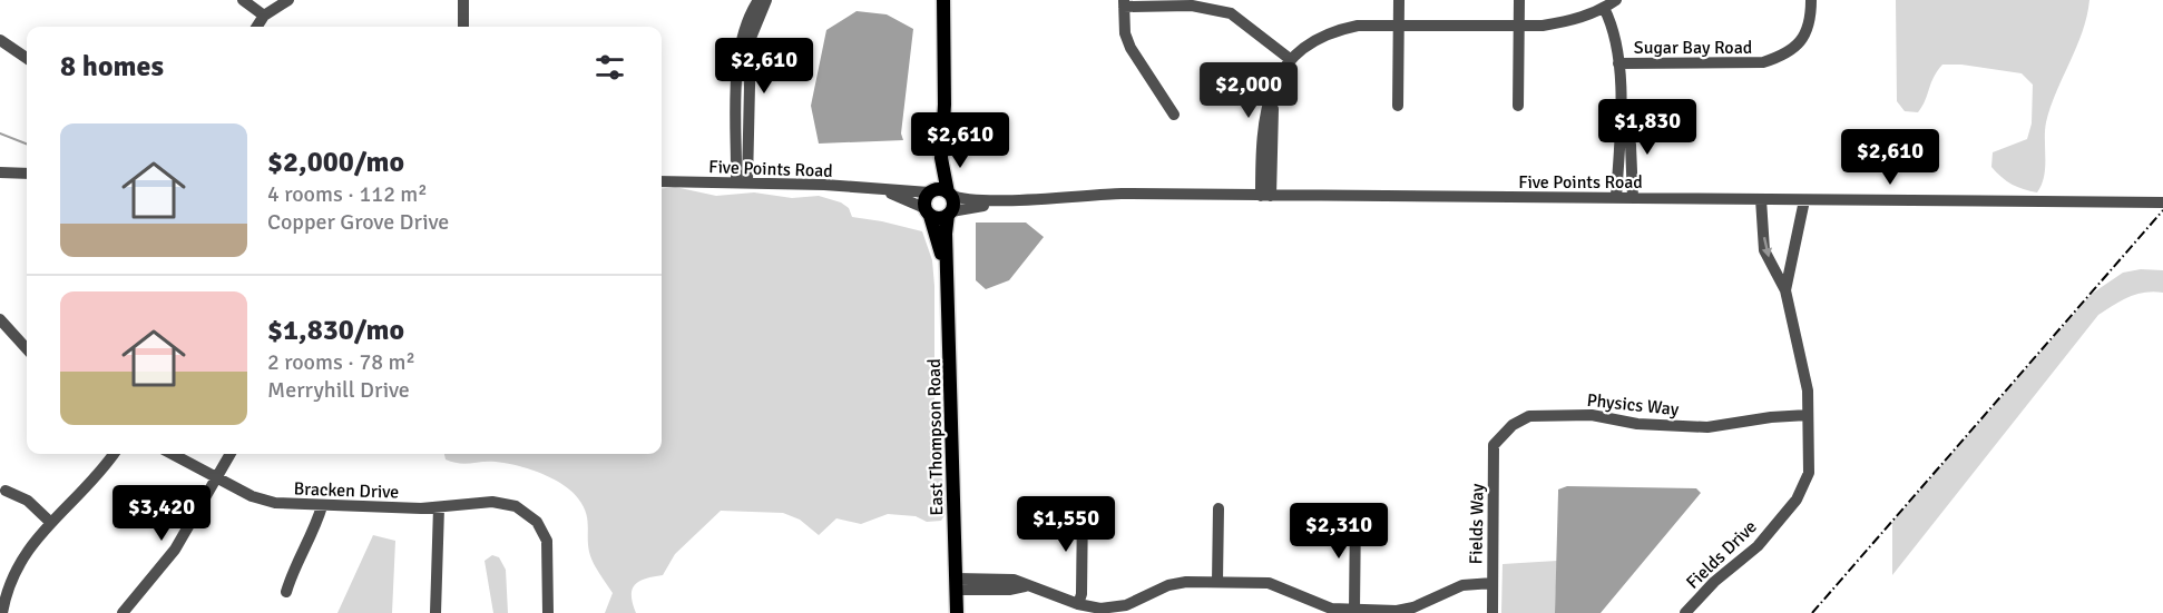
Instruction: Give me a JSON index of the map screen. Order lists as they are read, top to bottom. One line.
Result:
{"streets":{"main road":["East Thompson Road"],"street":["Sugar Bay Road","Five Points Road","Physics Way","Bracken Drive","Fields Way","Fields Drive"]},"crossings":[["Five Points Road","East Thompson Road"],["Five Points Road","Fields Drive"],["Physics Way","Fields Way"],["Physics Way","Fields Drive"]],"page":{"heading":"8 homes","price":["$2,610","$2,000","$1,830","$2,610","$2,610","$3,420","$1,550","$2,310"],"list":[{"name":"$2,000/mo","note":"4 rooms · 112 m² · Copper Grove Drive"},{"name":"$1,830/mo","note":"2 rooms · 78 m² · Merryhill Drive"}]}}
